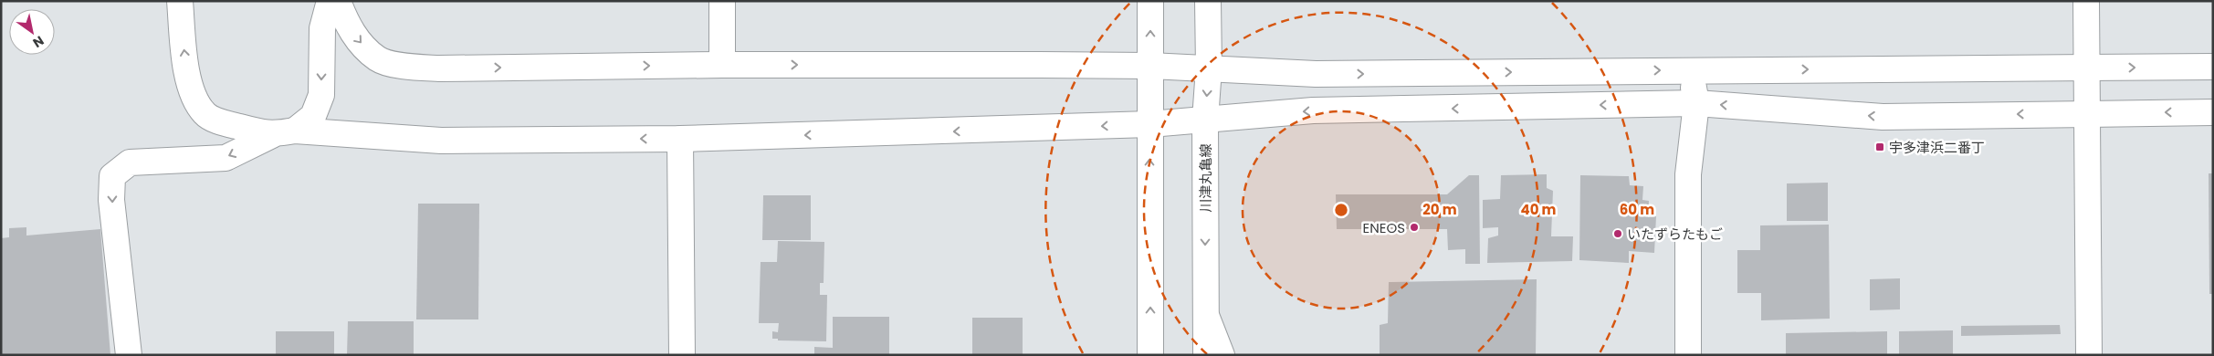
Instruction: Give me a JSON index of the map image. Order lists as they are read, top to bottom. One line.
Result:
{"streets":{"street":["川津丸亀線"]},"places":{"transit":["宇多津浜二番丁"],"other":["ENEOS","いたずらたもご"]},"north":"bottom right","rings":["20 m","40 m","60 m"]}
